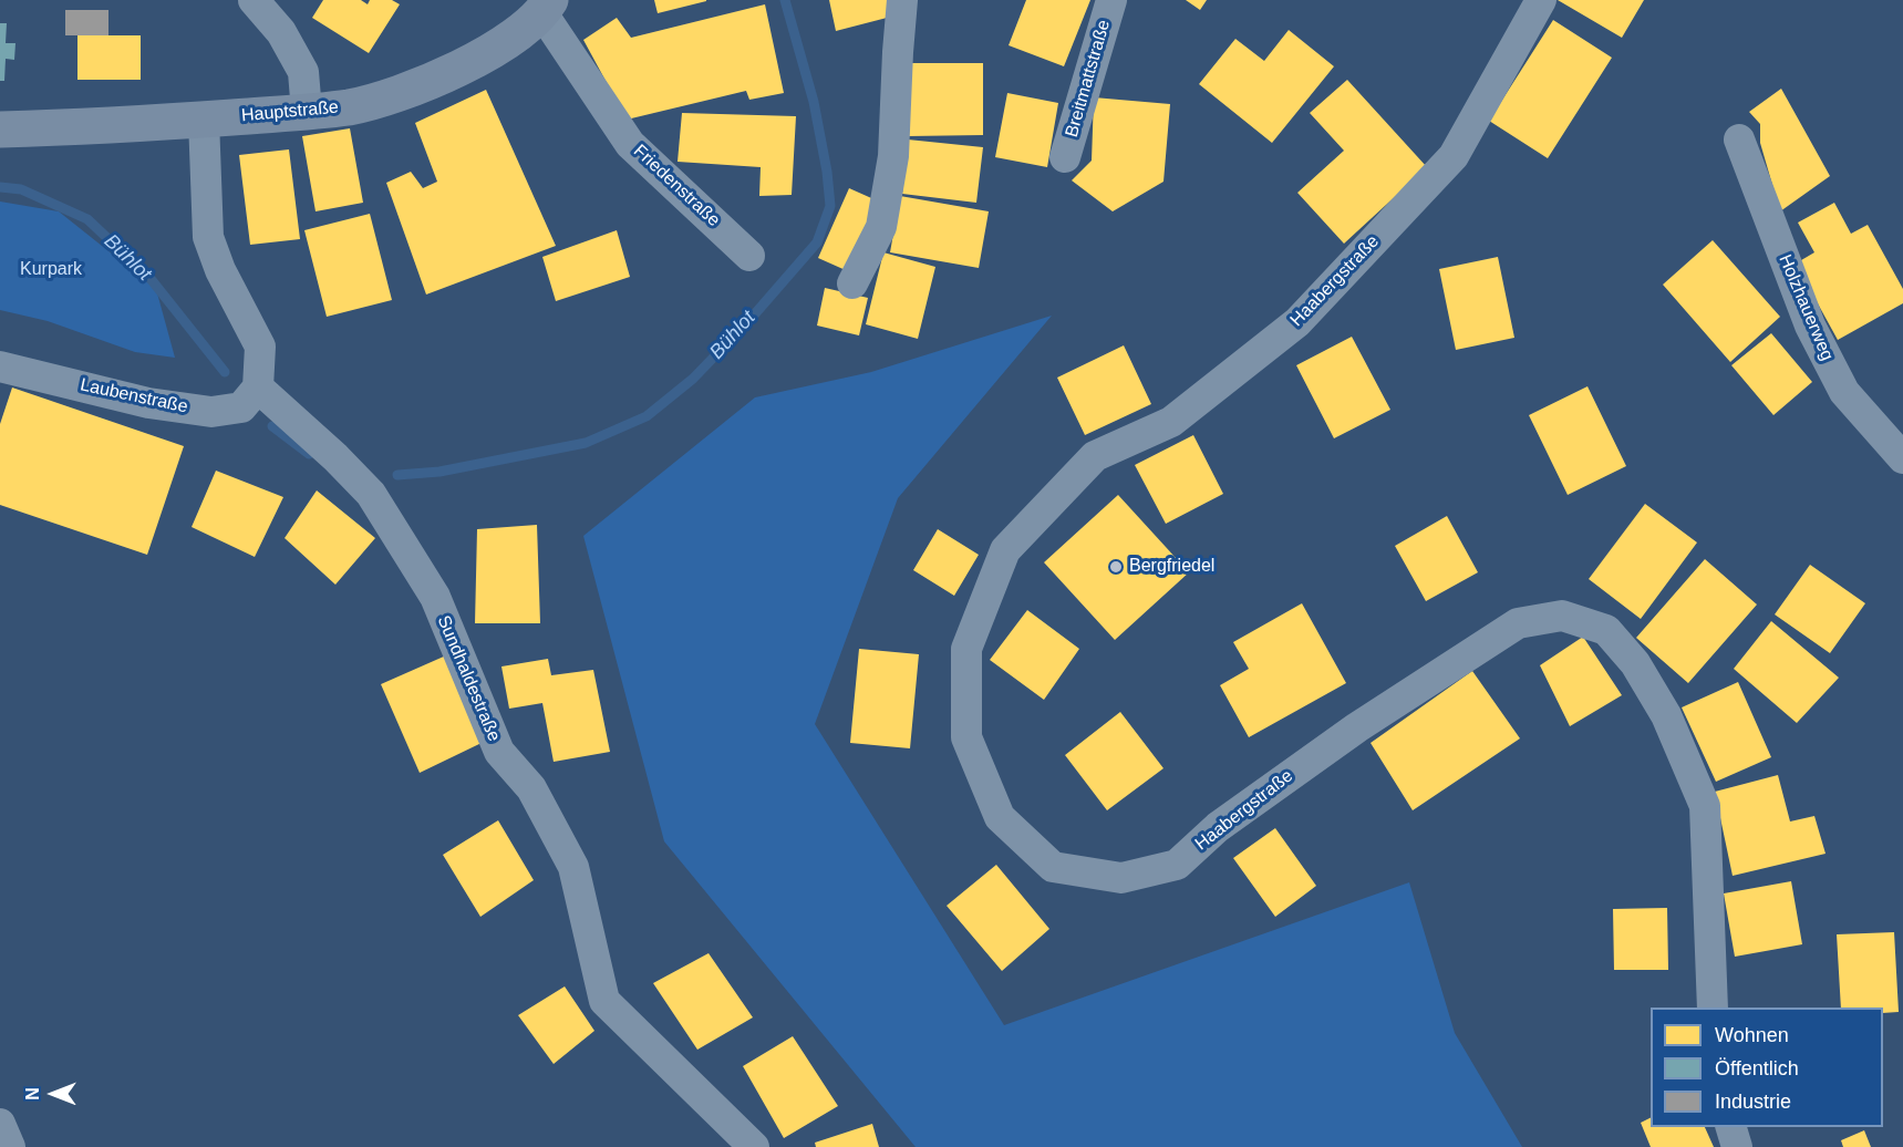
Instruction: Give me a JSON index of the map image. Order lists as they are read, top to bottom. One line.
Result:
{"streets":{"main road":["Hauptstraße"],"street":["Breitmattstraße","Friedenstraße","Haabergstraße","Holzhauerweg","Laubenstraße","Sundhaldestraße"]},"crossings":[["Hauptstraße","Friedenstraße"],["Laubenstraße","Sundhaldestraße"]],"water":["Bühlot"],"parks":["Kurpark"],"places":["Bergfriedel"],"legend":["Wohnen","Öffentlich","Industrie"],"north":"left"}
